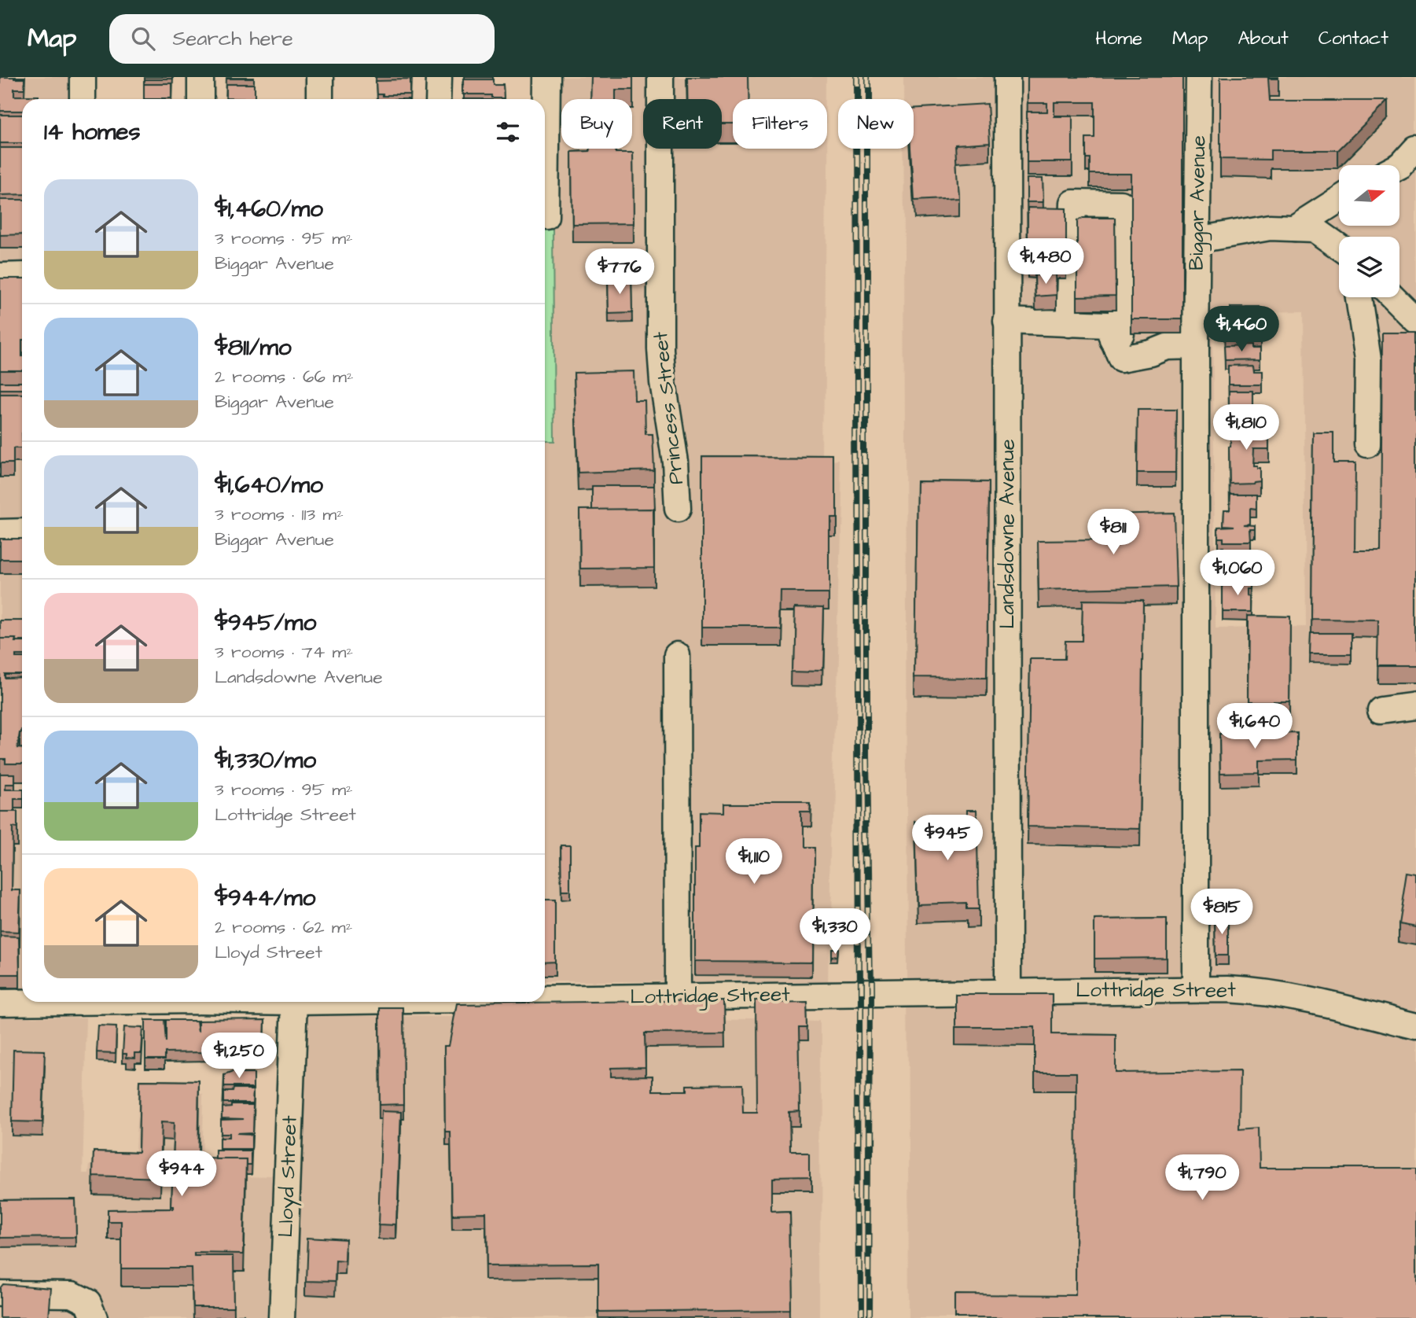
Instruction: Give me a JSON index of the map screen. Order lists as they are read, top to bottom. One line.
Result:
{"streets":{"street":["Biggar Avenue","Princess Street","Landsdowne Avenue","Lottridge Street","Lloyd Street"]},"crossings":[["Biggar Avenue","Lottridge Street"],["Landsdowne Avenue","Lottridge Street"]],"north":"right","page":{"header":"Map","search":"Search here","nav":["Home","Map","About","Contact"],"chip":["Buy","Rent","Filters","New"],"heading":"14 homes","list":[{"name":"$1,460/mo","note":"3 rooms · 95 m² · Biggar Avenue"},{"name":"$811/mo","note":"2 rooms · 66 m² · Biggar Avenue"},{"name":"$1,640/mo","note":"3 rooms · 113 m² · Biggar Avenue"},{"name":"$945/mo","note":"3 rooms · 74 m² · Landsdowne Avenue"},{"name":"$1,330/mo","note":"3 rooms · 95 m² · Lottridge Street"},{"name":"$944/mo","note":"2 rooms · 62 m² · Lloyd Street"}],"price":["$1,480","$776","$1,460","$1,810","$811","$1,060","$1,640","$945","$1,110","$815","$1,330","$1,250","$944","$1,790"]}}
